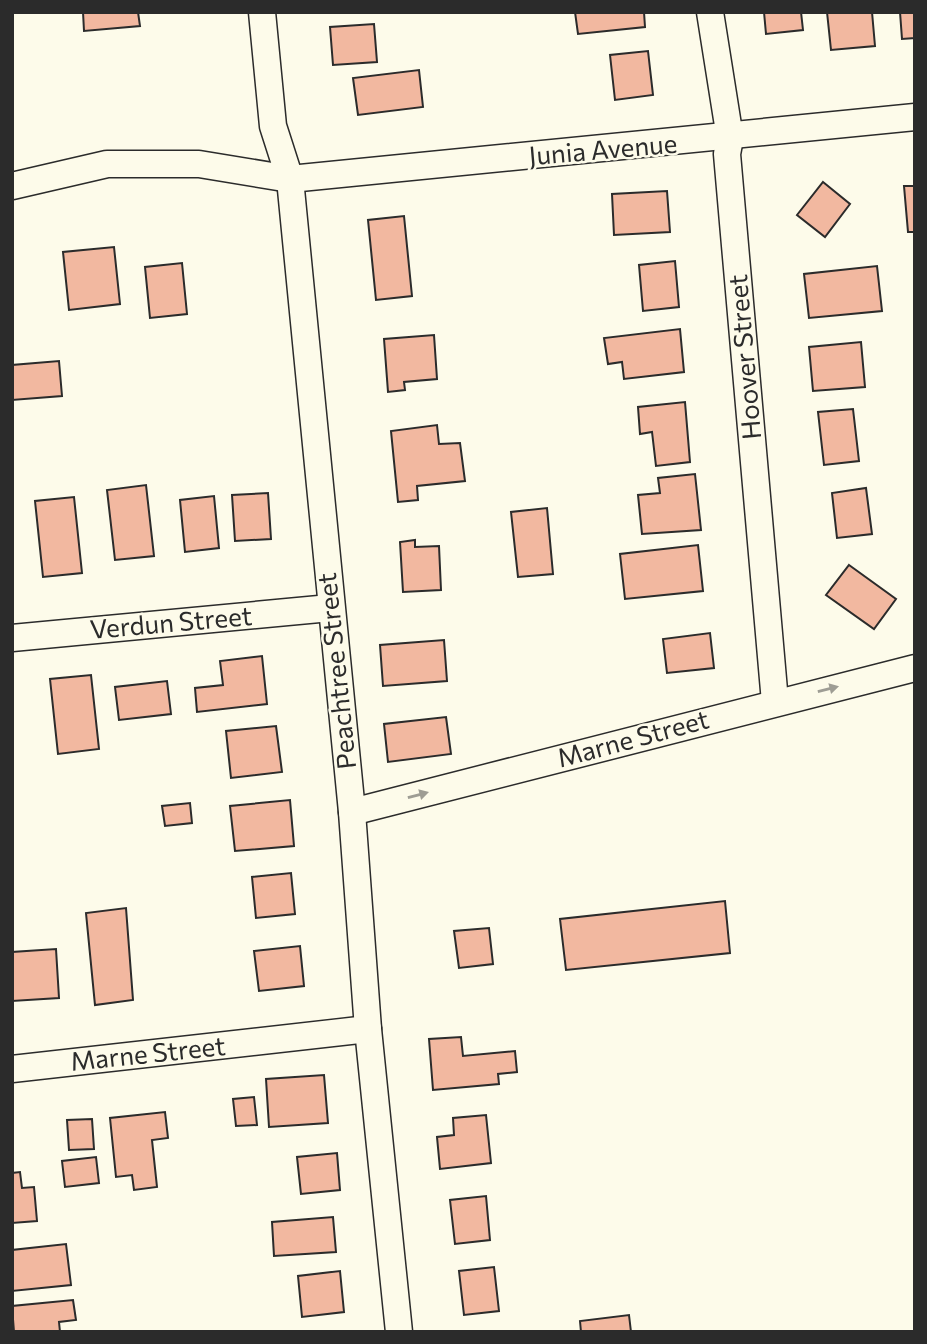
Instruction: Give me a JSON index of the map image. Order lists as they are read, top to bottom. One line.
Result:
{"streets":{"street":["Junia Avenue","Hoover Street","Verdun Street","Peachtree Street","Marne Street"]},"crossings":[["Junia Avenue","Hoover Street"],["Junia Avenue","Peachtree Street"],["Hoover Street","Marne Street"],["Verdun Street","Peachtree Street"],["Peachtree Street","Marne Street"]],"one_way":["Marne Street"]}
